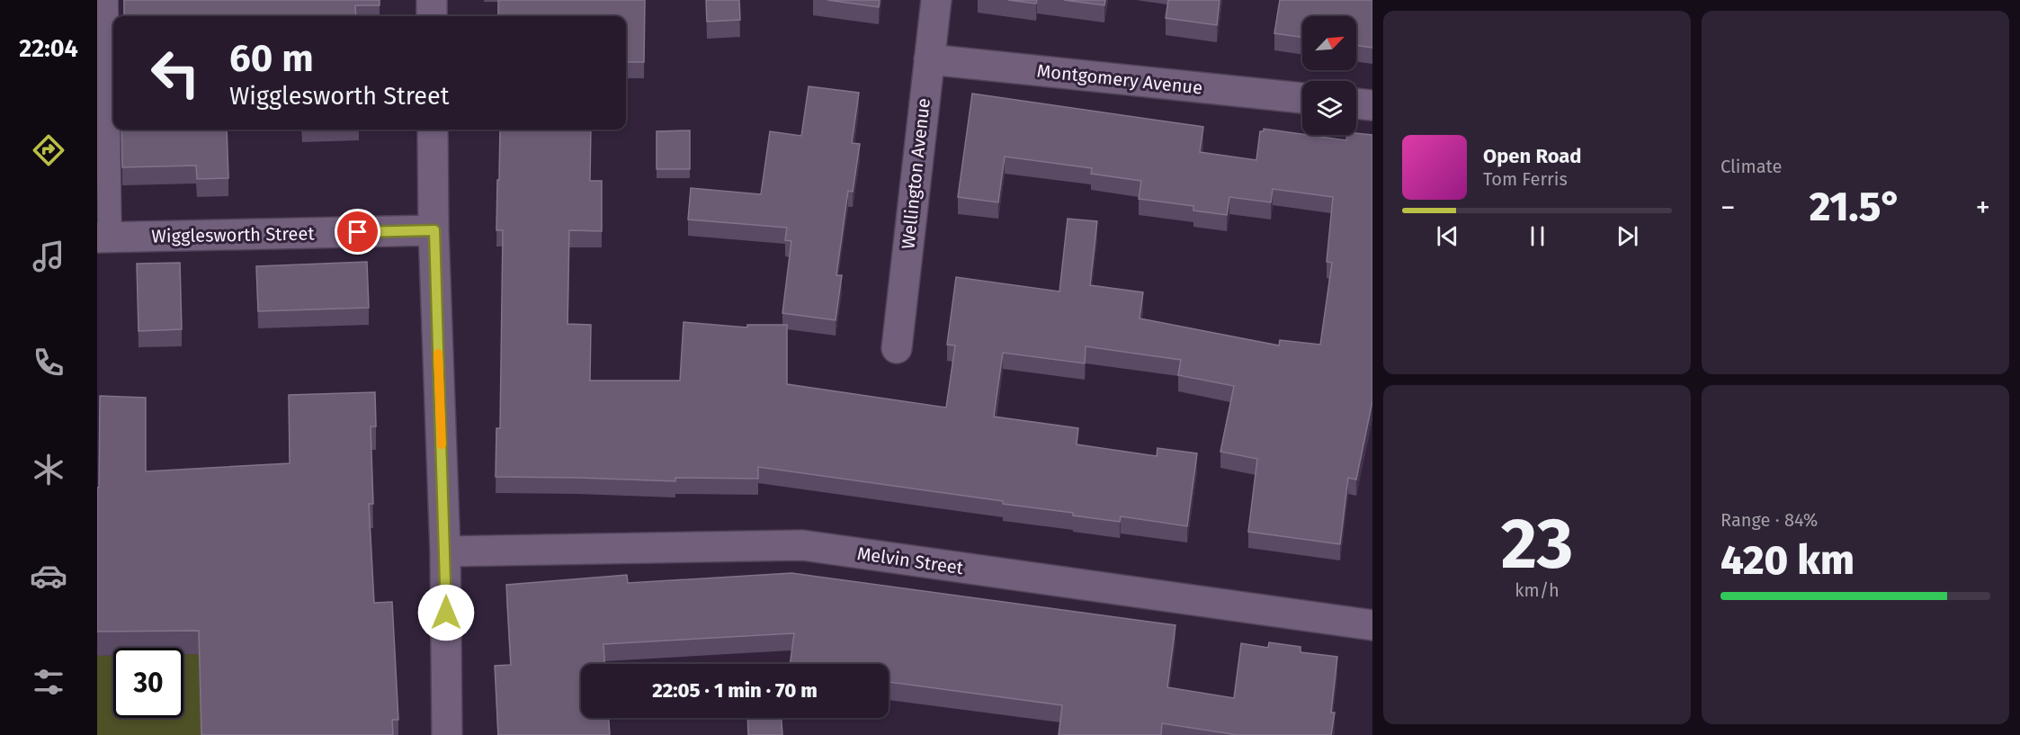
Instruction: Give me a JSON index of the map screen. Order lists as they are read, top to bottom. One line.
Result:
{"streets":{"street":["Montgomery Avenue","Wellington Avenue","Wigglesworth Street","Melvin Street"]},"crossings":[["Montgomery Avenue","Wellington Avenue"]],"north":"top right","page":{"tabs":"22:04","tile":["Climate",["23","km/h"],["Range · 84%","420 km"]],"turn":["60 m","Wigglesworth Street"],"song":["Open Road","Tom Ferris"],"heat":["−","21.5°","+"],"limit":"30","trip":"22:05 · 1 min · 70 m"}}
